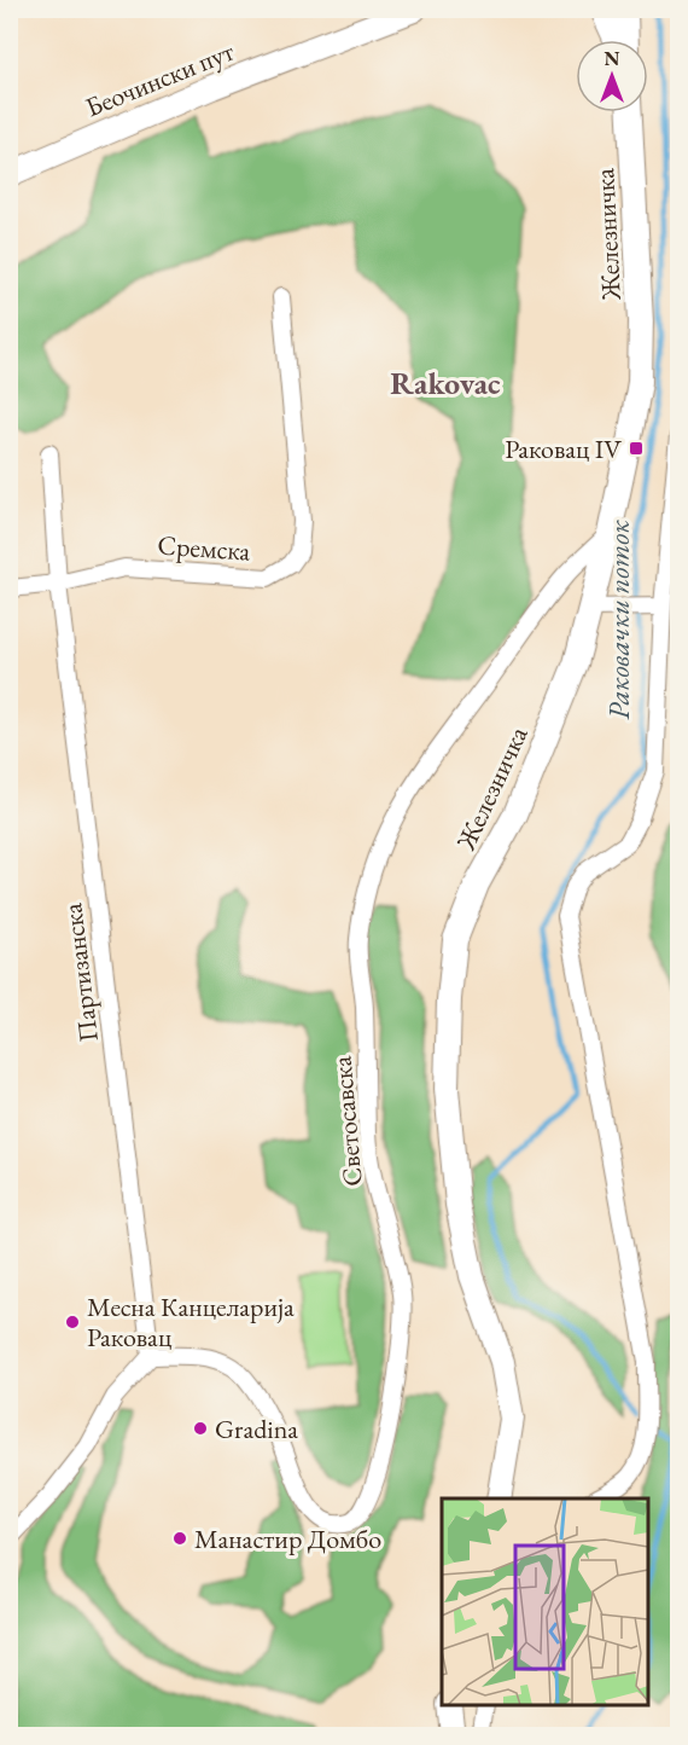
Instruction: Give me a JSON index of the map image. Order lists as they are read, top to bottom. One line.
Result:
{"streets":{"street":["Беочински пут","Железничка","Сремска","Партизанска","Светосавска"]},"crossings":[["Железничка","Светосавска"],["Сремска","Партизанска"],["Партизанска","Светосавска"]],"districts":["Rakovac"],"water":["Раковачки поток"],"places":{"transit":["Раковац IV"],"other":["Месна Канцеларија Раковац","Gradina","Манастир Домбо"]},"north":"top"}
